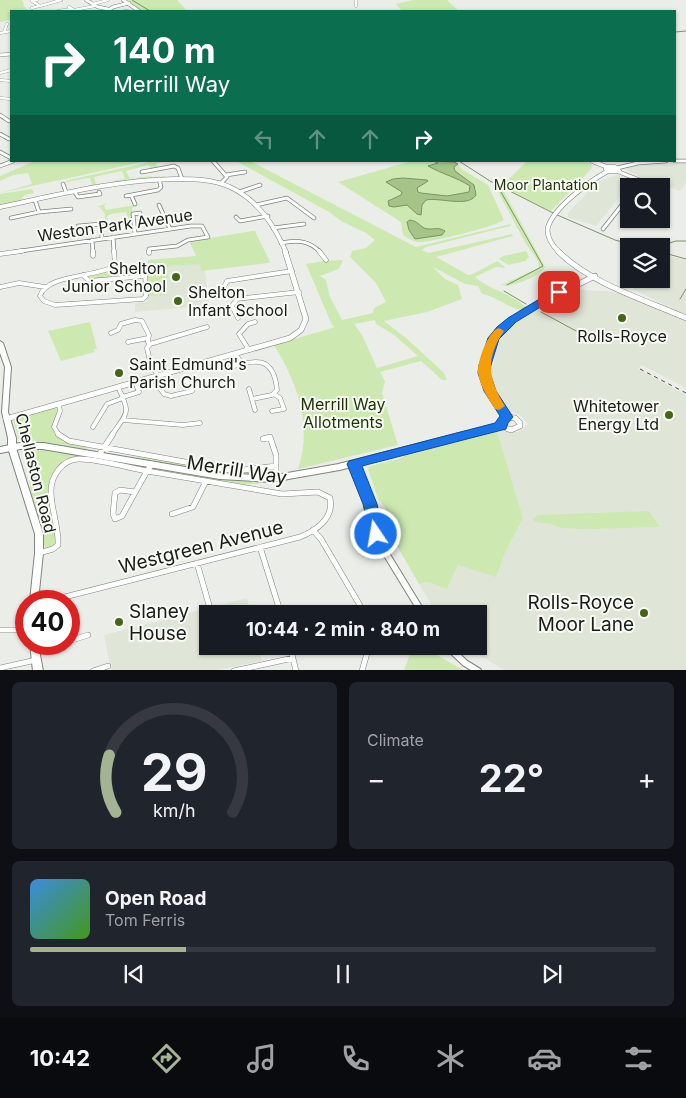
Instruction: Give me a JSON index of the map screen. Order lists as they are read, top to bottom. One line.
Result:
{"streets":{"main road":["Chellaston Road"],"street":["Weston Park Avenue","Merrill Way","Westgreen Avenue"]},"crossings":[["Merrill Way","Chellaston Road"],["Merrill Way","Westgreen Avenue"]],"parks":["Moor Plantation","Merrill Way Allotments"],"places":["Shelton Junior School","Shelton Infant School","Rolls-Royce","Saint Edmund's Parish Church","Whitetower Energy Ltd","Rolls-Royce Moor Lane","Slaney House"],"page":{"turn":["140 m","Merrill Way"],"limit":"40","trip":"10:44 · 2 min · 840 m","tile":"Climate","heat":["−","22°","+"],"song":["Open Road","Tom Ferris"],"tabs":"10:42","gauge":["29","km/h"]}}
